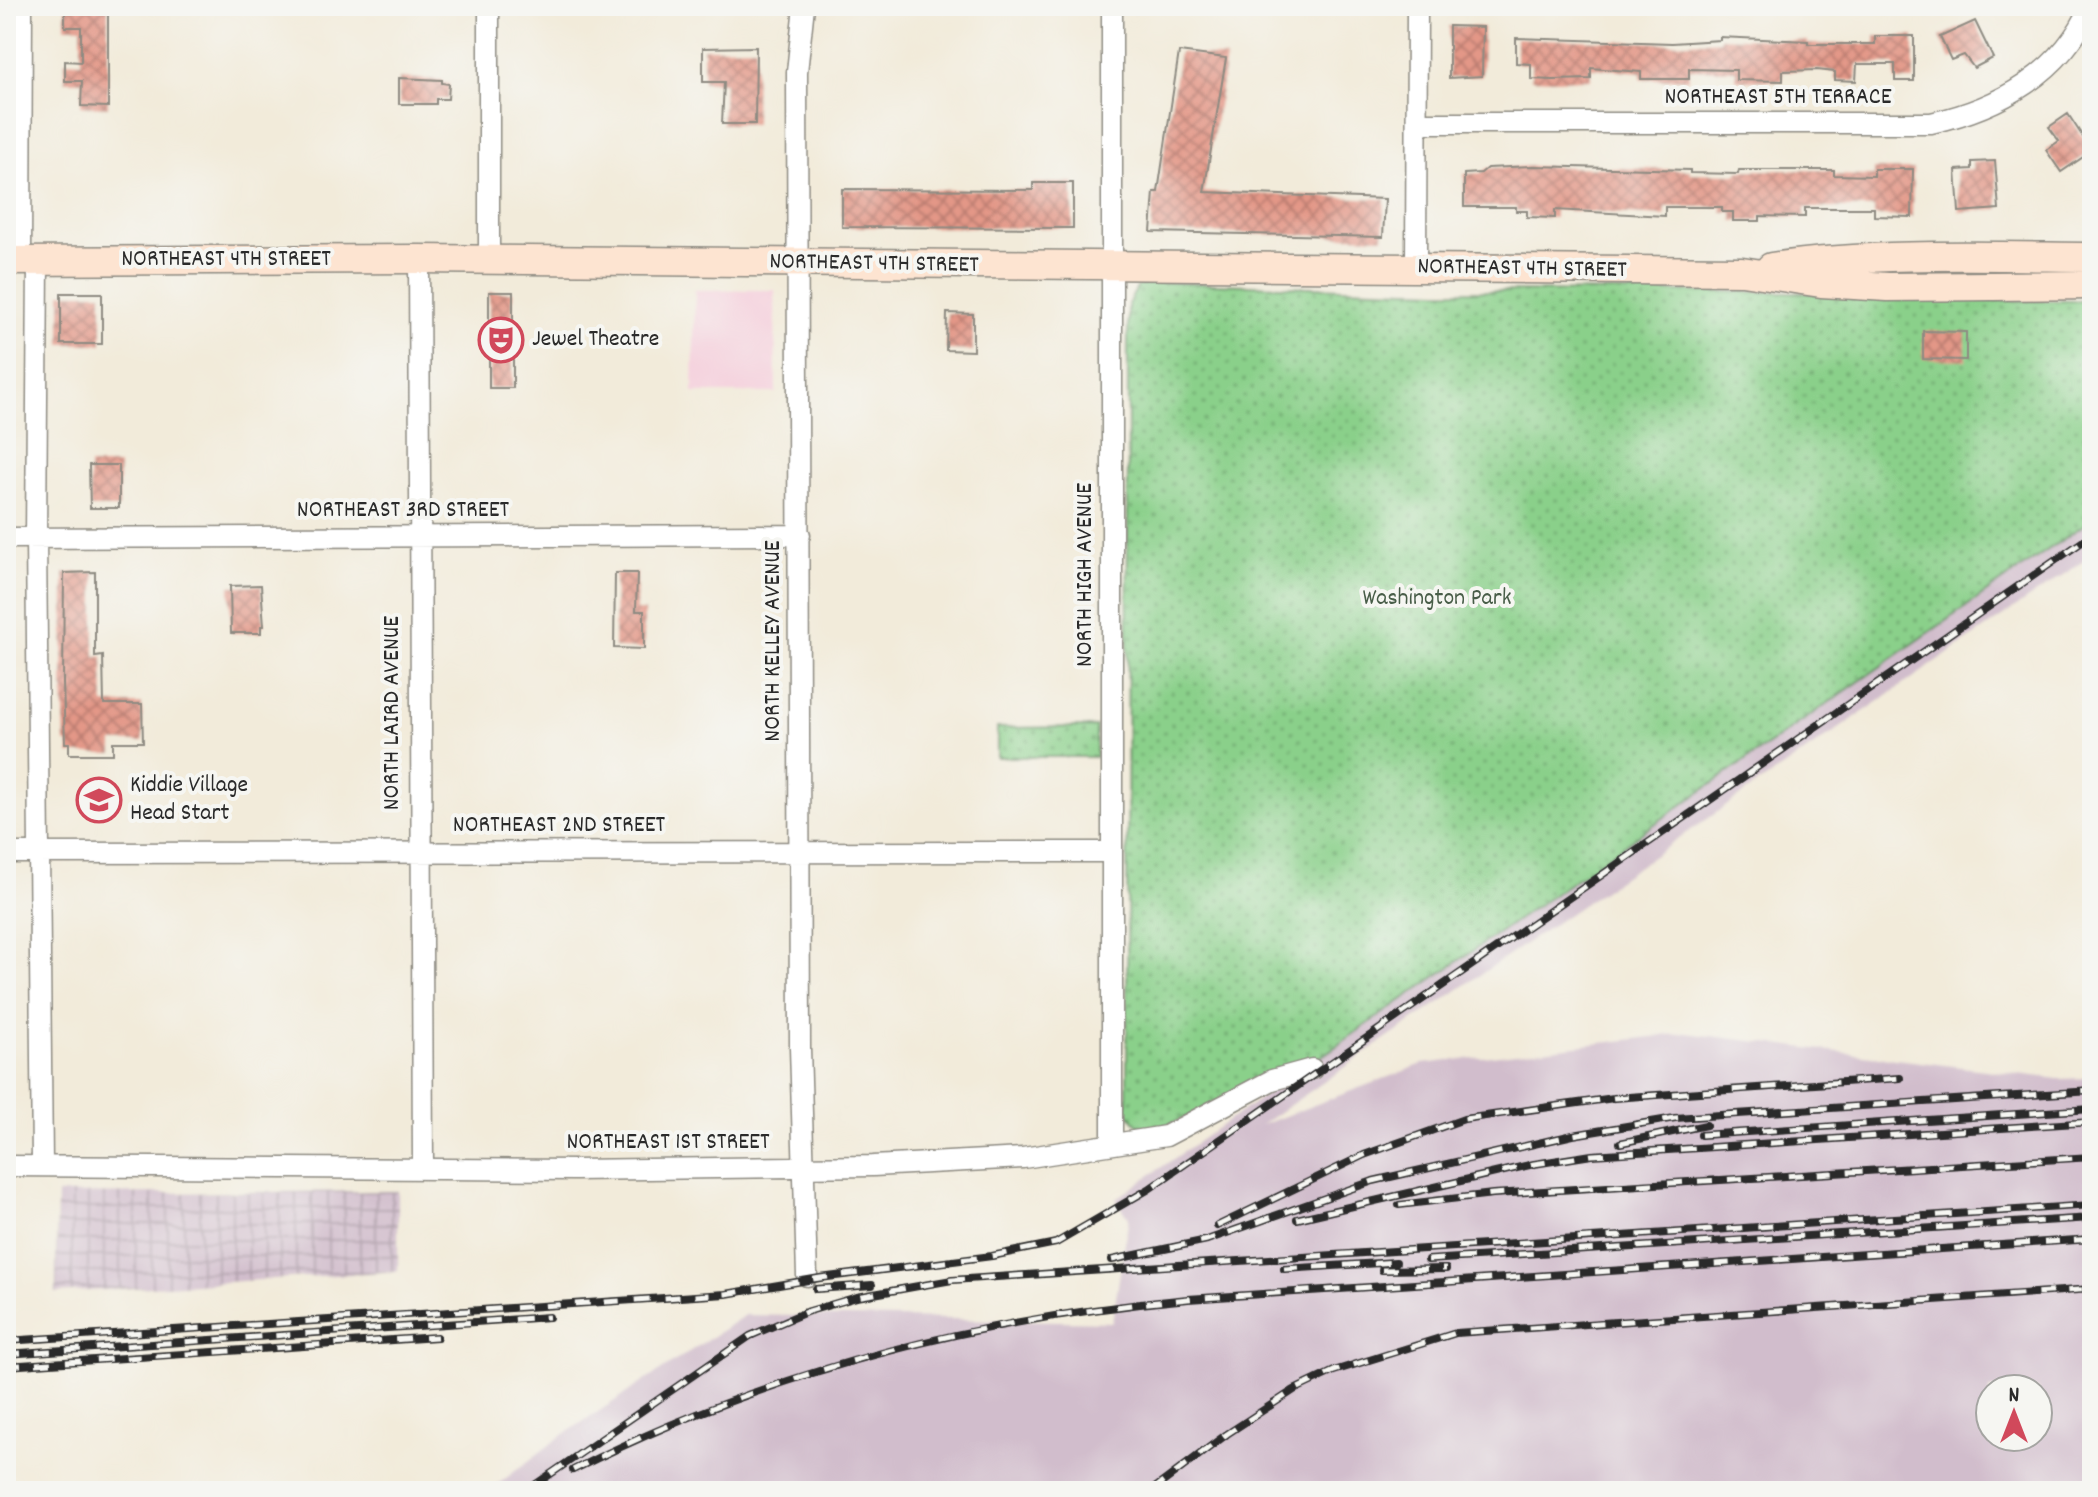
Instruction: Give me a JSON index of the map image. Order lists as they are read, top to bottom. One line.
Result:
{"streets":{"main road":["NORTHEAST 4TH STREET"],"street":["NORTHEAST 5TH TERRACE","NORTHEAST 3RD STREET","NORTH HIGH AVENUE","NORTH KELLEY AVENUE","NORTH LAIRD AVENUE","NORTHEAST 2ND STREET","NORTHEAST 1ST STREET"]},"crossings":[["NORTHEAST 4TH STREET","NORTH HIGH AVENUE"],["NORTHEAST 4TH STREET","NORTH KELLEY AVENUE"],["NORTHEAST 4TH STREET","NORTH LAIRD AVENUE"],["NORTHEAST 3RD STREET","NORTH KELLEY AVENUE"],["NORTHEAST 3RD STREET","NORTH LAIRD AVENUE"],["NORTH HIGH AVENUE","NORTHEAST 2ND STREET"],["NORTH HIGH AVENUE","NORTHEAST 1ST STREET"],["NORTH KELLEY AVENUE","NORTHEAST 2ND STREET"],["NORTH KELLEY AVENUE","NORTHEAST 1ST STREET"],["NORTH LAIRD AVENUE","NORTHEAST 2ND STREET"],["NORTH LAIRD AVENUE","NORTHEAST 1ST STREET"]],"parks":["Washington Park"],"places":{"theatre":["Jewel Theatre"],"school or university":["Kiddie Village Head Start"]},"north":"top"}
